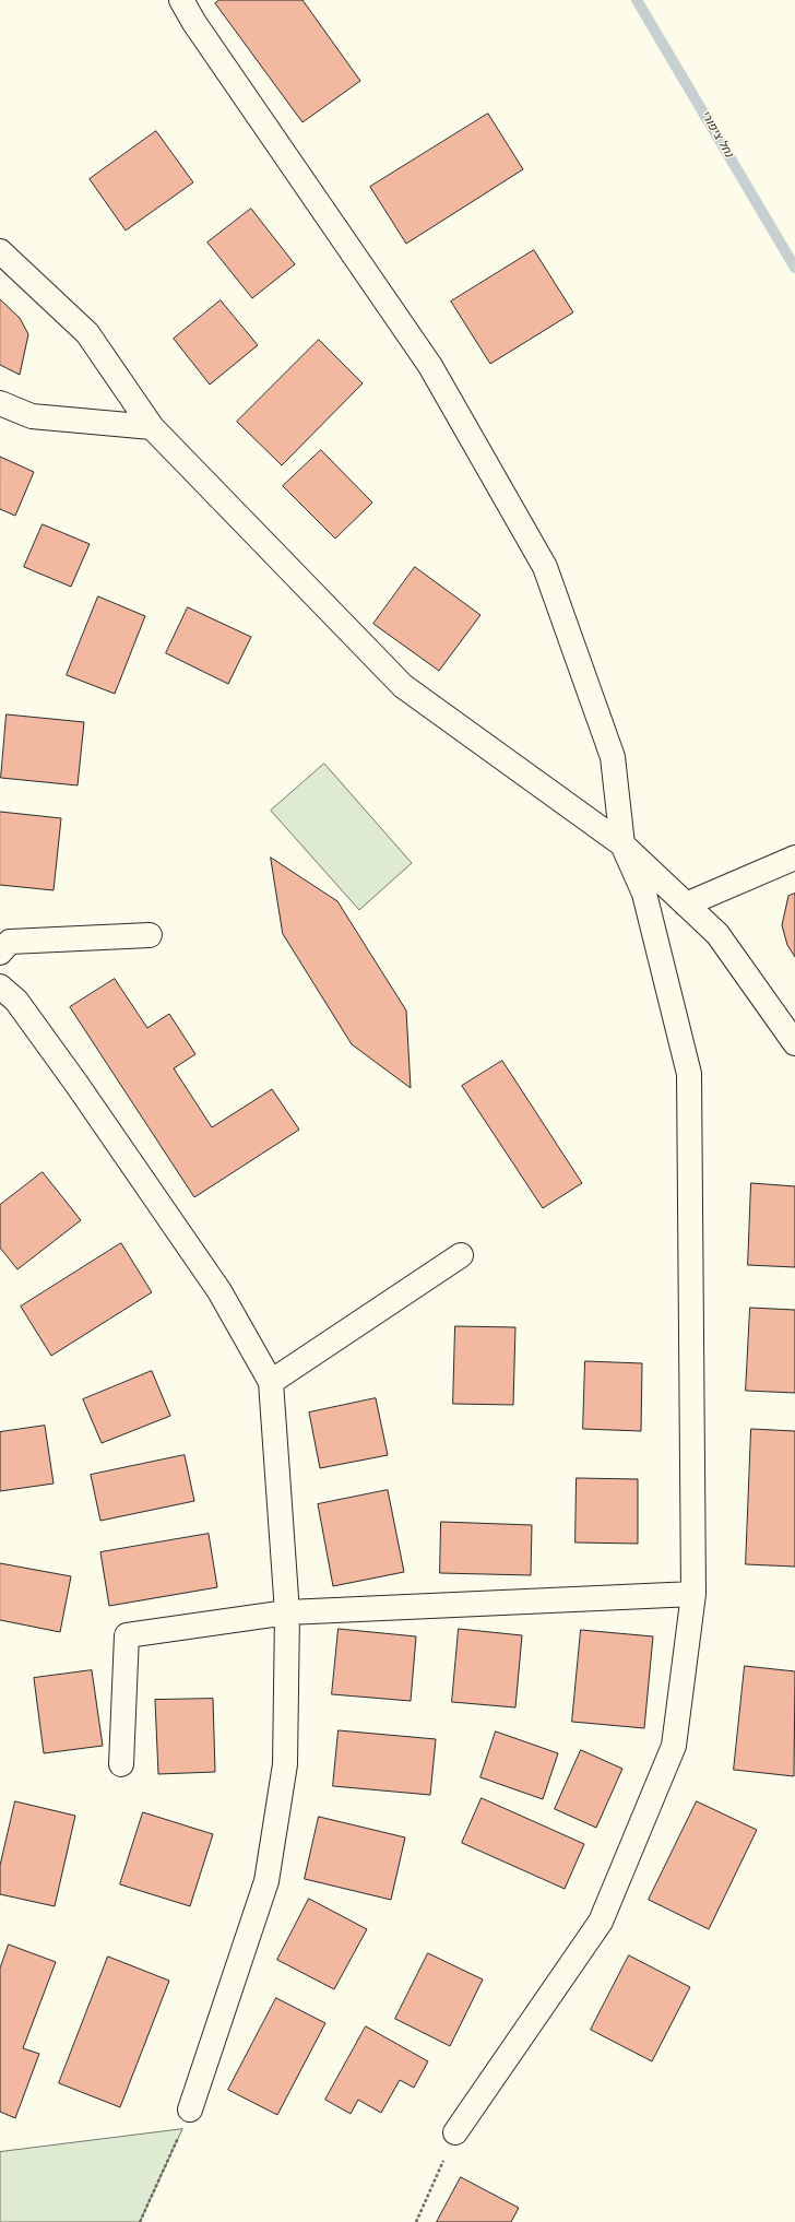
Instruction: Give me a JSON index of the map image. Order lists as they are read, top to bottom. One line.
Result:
{"water":["נחל ציפורי"]}
